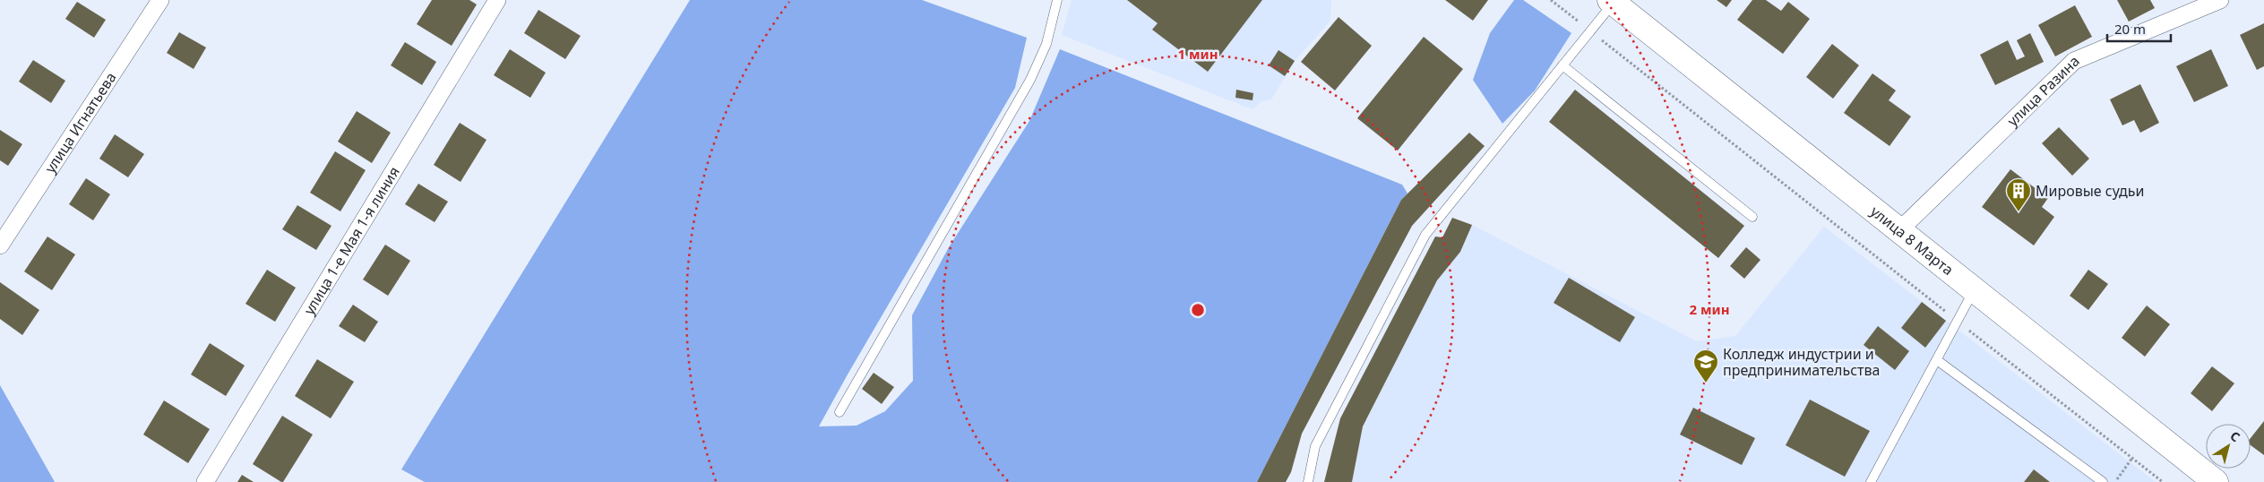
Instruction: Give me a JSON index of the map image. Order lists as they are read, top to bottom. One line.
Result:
{"streets":{"main road":["улица 8 Марта"],"street":["улица Разина","улица Игнатьева","улица 1-е Мая 1-я линия"]},"crossings":[["улица Разина","улица 8 Марта"]],"places":{"building":["Мировые судьи"],"school or university":["Колледж индустрии и предпринимательства"]},"scale_bar":"20 m","north":"top right","rings":["1 мин","2 мин"]}
